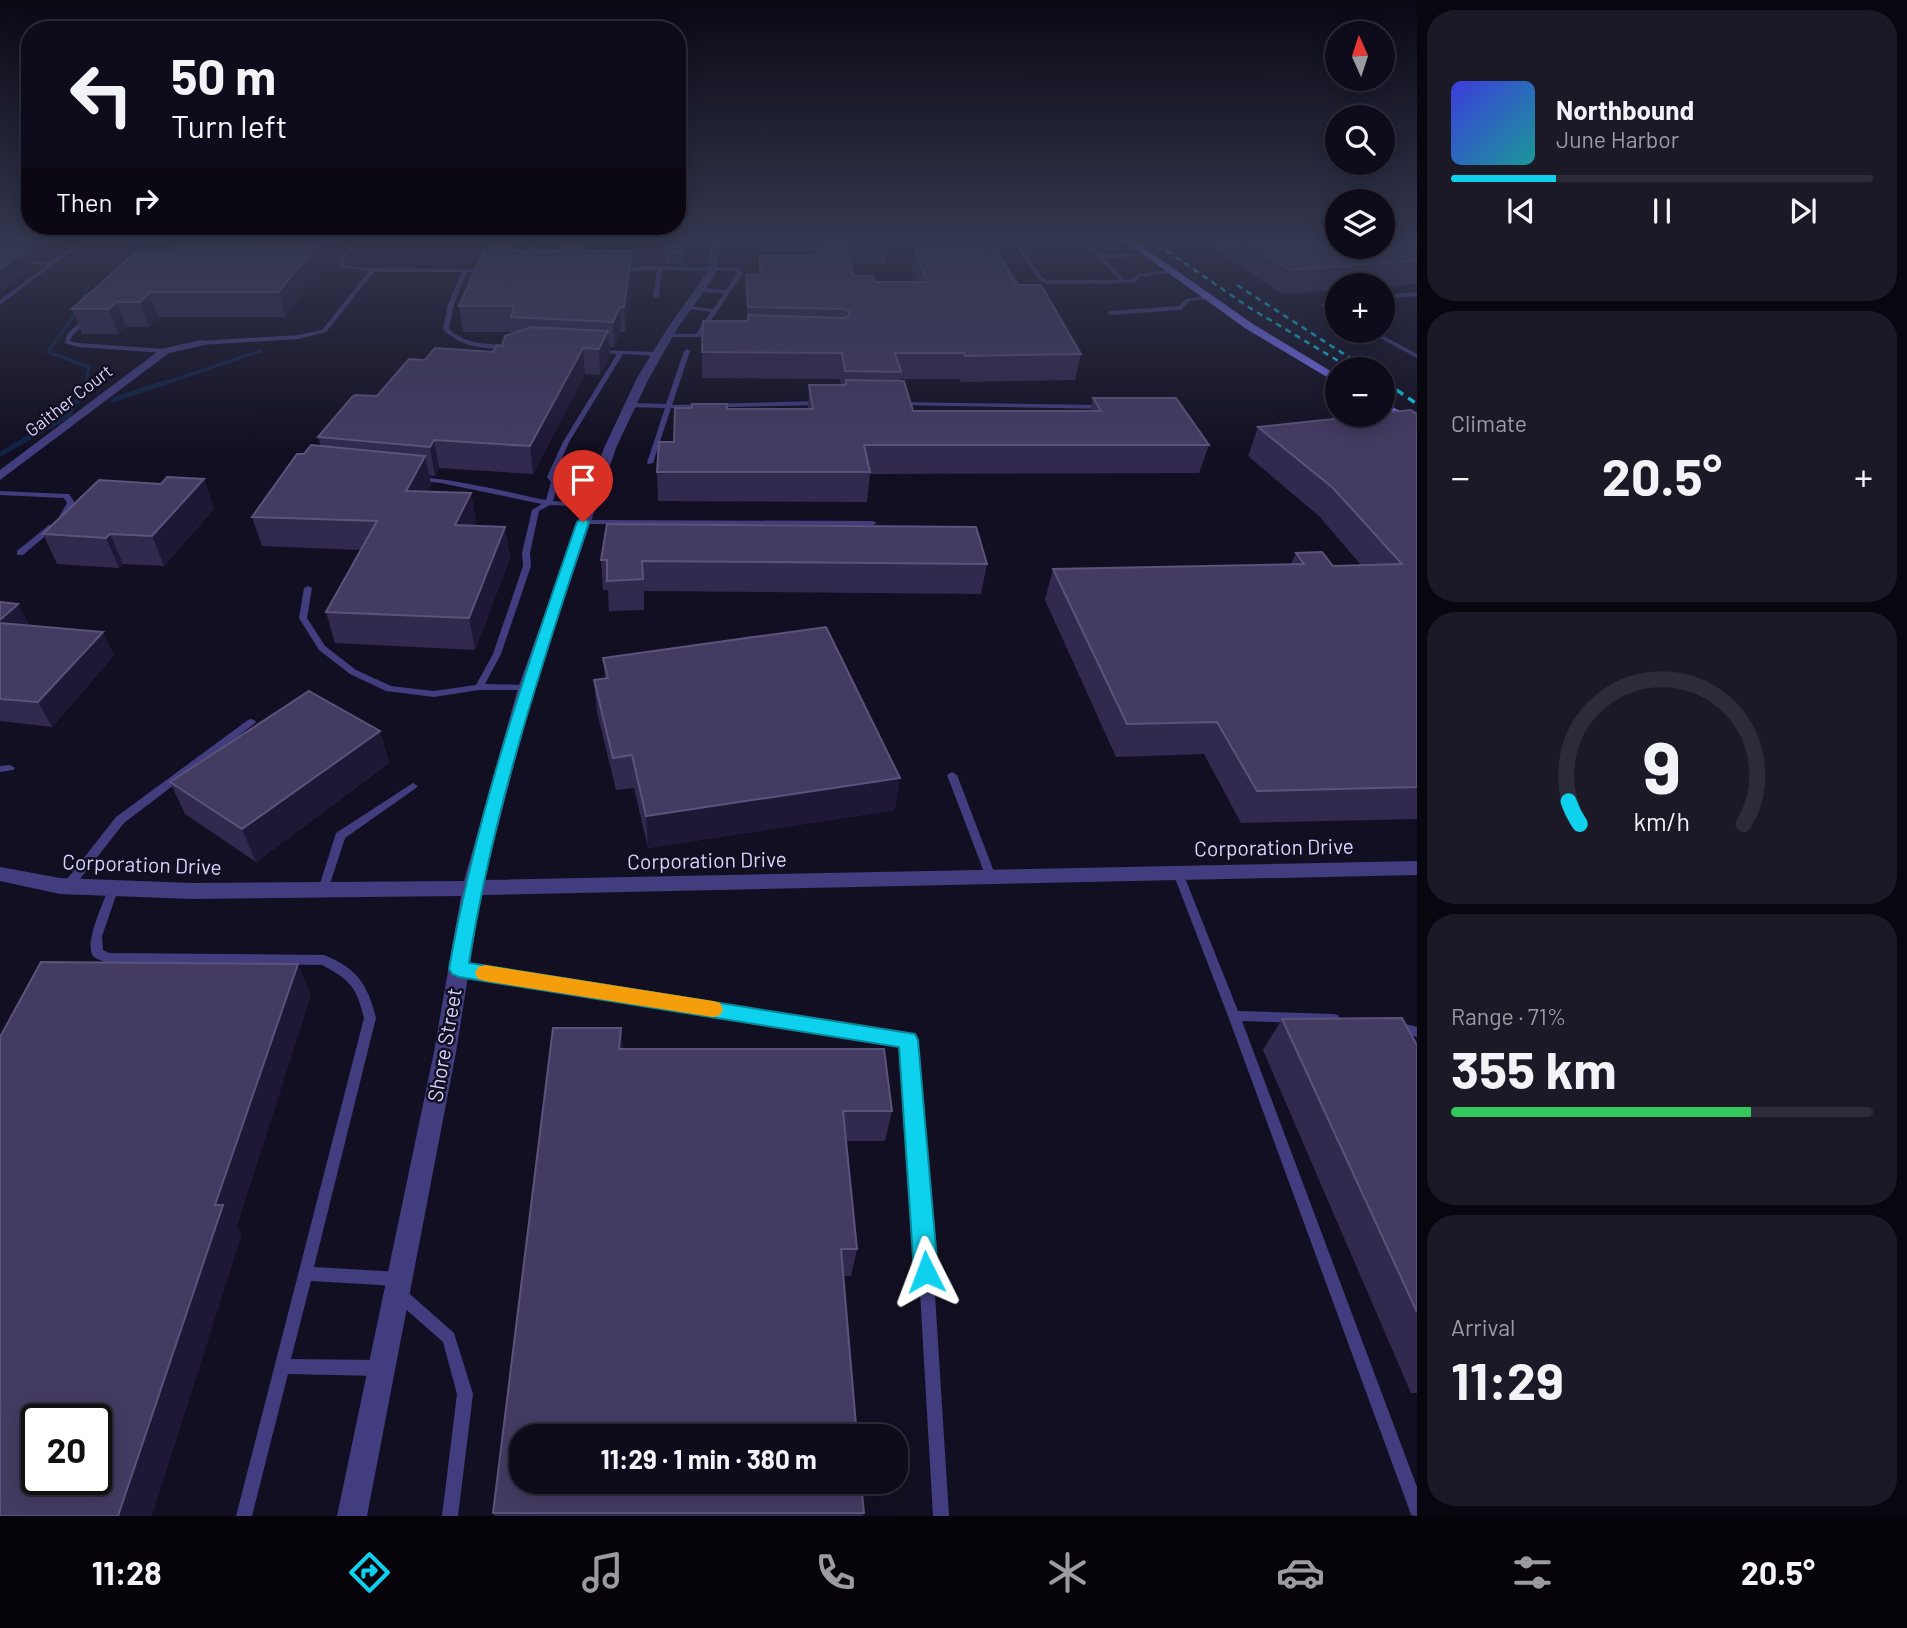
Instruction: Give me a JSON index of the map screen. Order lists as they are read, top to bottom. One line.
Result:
{"streets":{"street":["Gaither Court","Corporation Drive","Shore Street"]},"crossings":[["Corporation Drive","Shore Street"]],"north":"top","page":{"map_buttons":["+","−"],"turn":["50 m","Turn left"],"song":["Northbound","June Harbor"],"then":"Then","tile":["Climate",["Range · 71%","355 km"],["Arrival","11:29"]],"heat":["−","20.5°","+"],"limit":"20","trip":"11:29 · 1 min · 380 m","tabs":["11:28","20.5°"],"gauge":["9","km/h"]}}
